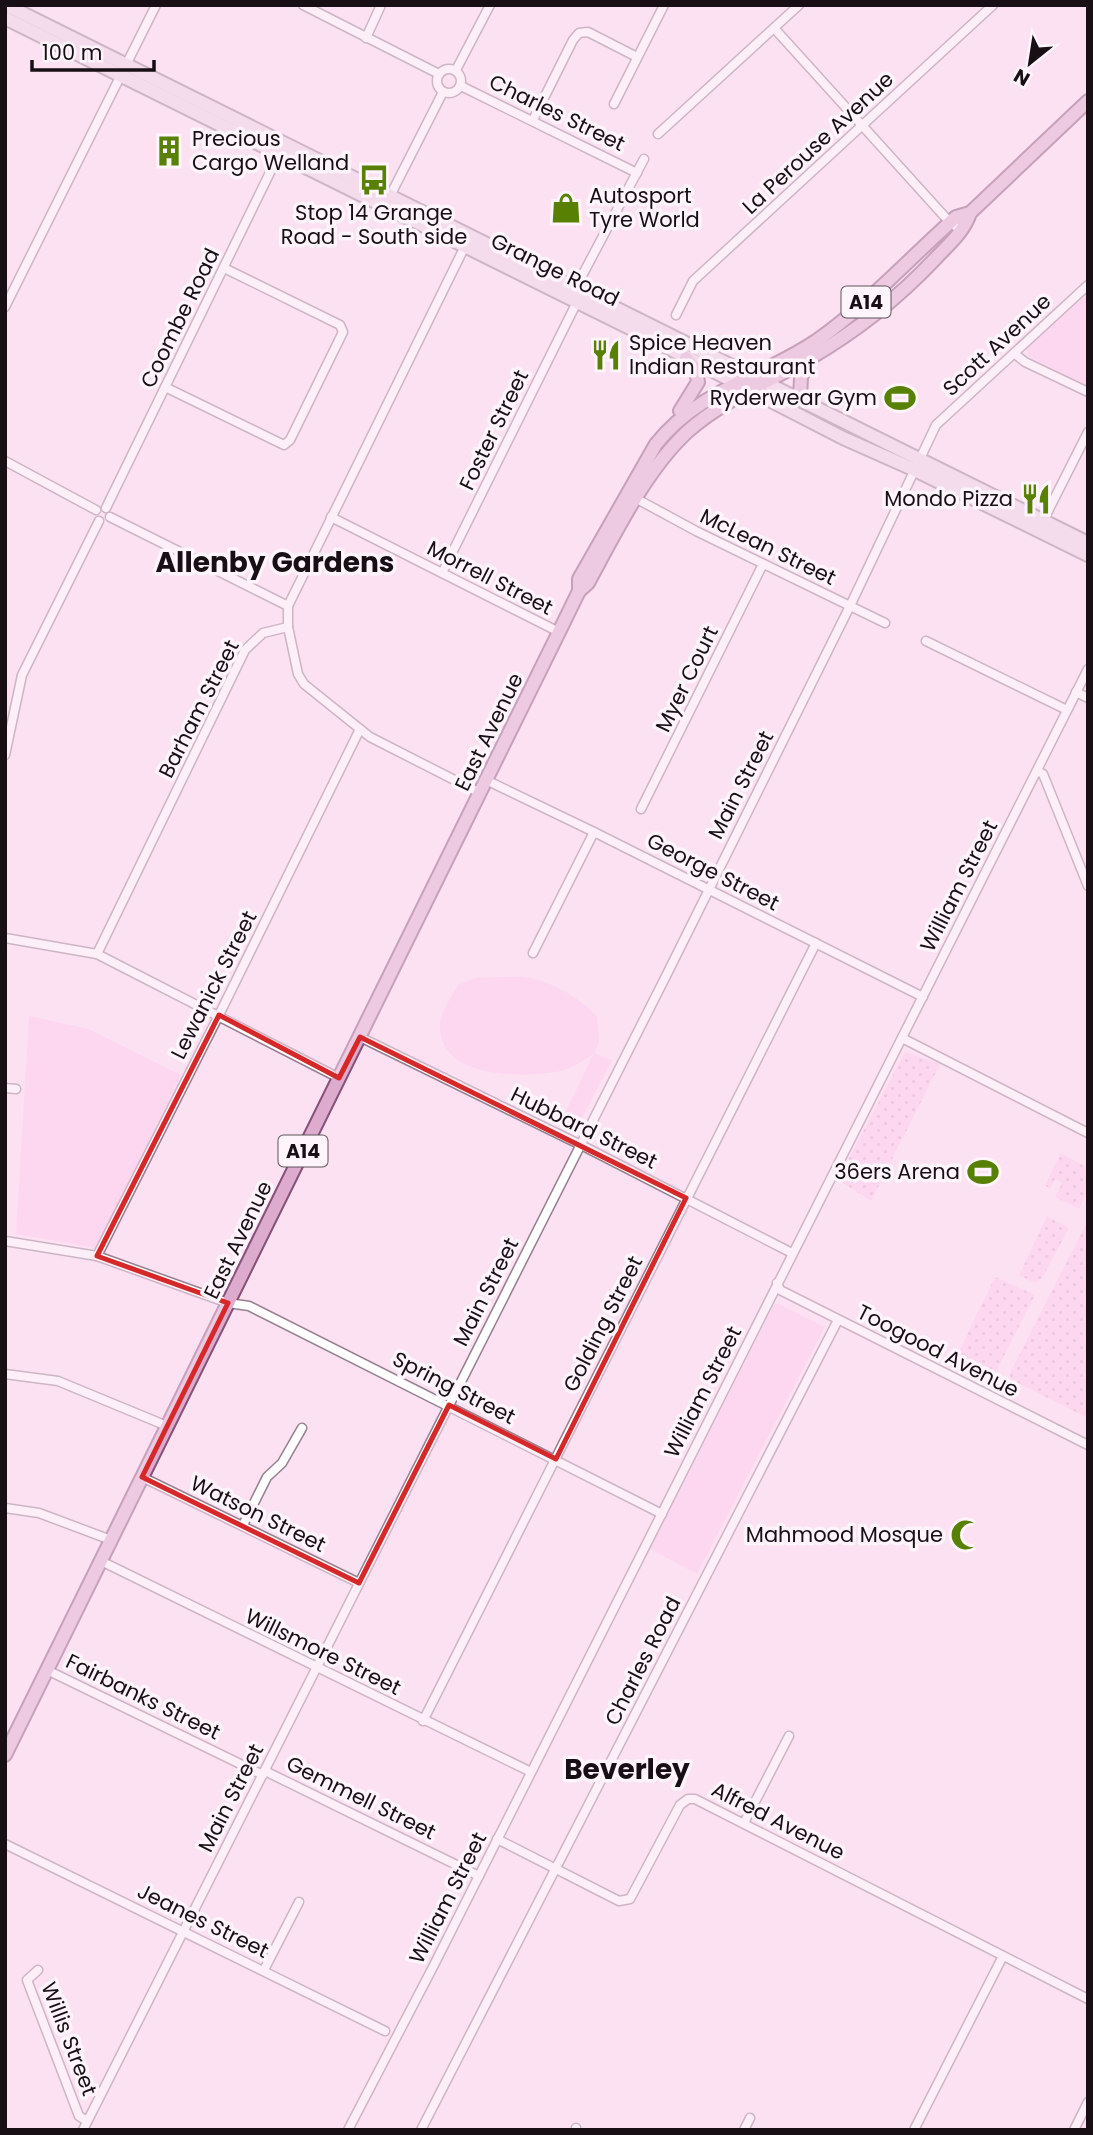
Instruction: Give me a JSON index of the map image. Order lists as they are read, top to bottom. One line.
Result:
{"streets":{"main road":["Grange Road","A14","East Avenue"],"street":["Charles Street","La Perouse Avenue","Coombe Road","Scott Avenue","Foster Street","McLean Street","Morrell Street","Myer Court","Barham Street","Main Street","George Street","William Street","Lewanick Street","Hubbard Street","Golding Street","Toogood Avenue","Spring Street","Watson Street","Willsmore Street","Charles Road","Fairbanks Street","Gemmell Street","Alfred Avenue","Jeanes Street","Willis Street"]},"crossings":[["Grange Road","A14"],["Grange Road","Coombe Road"],["Grange Road","Scott Avenue"],["Grange Road","Foster Street"],["Grange Road","East Avenue"],["Grange Road","Main Street"],["A14","East Avenue"],["Scott Avenue","Main Street"],["Foster Street","Morrell Street"],["McLean Street","Myer Court"],["McLean Street","East Avenue"],["McLean Street","Main Street"],["Morrell Street","East Avenue"],["East Avenue","George Street"],["East Avenue","Hubbard Street"],["East Avenue","Spring Street"],["East Avenue","Watson Street"],["East Avenue","Willsmore Street"],["East Avenue","Fairbanks Street"],["Main Street","George Street"],["Main Street","Hubbard Street"],["Main Street","Spring Street"],["Main Street","Watson Street"],["Main Street","Willsmore Street"],["Main Street","Fairbanks Street"],["Main Street","Gemmell Street"],["Main Street","Jeanes Street"],["Main Street","Willis Street"],["George Street","William Street"],["George Street","Golding Street"],["William Street","Hubbard Street"],["William Street","Toogood Avenue"],["William Street","Spring Street"],["William Street","Willsmore Street"],["William Street","Gemmell Street"],["William Street","Alfred Avenue"],["Lewanick Street","Spring Street"],["Hubbard Street","Golding Street"],["Golding Street","Spring Street"],["Golding Street","Willsmore Street"],["Toogood Avenue","Charles Road"],["Charles Road","Alfred Avenue"],["Fairbanks Street","Gemmell Street"]],"districts":["Allenby Gardens","Beverley"],"places":{"building":["Precious Cargo Welland"],"bus stop":["Stop 14 Grange Road - South side"],"shop":["Autosport Tyre World"],"restaurant":["Spice Heaven Indian Restaurant","Mondo Pizza"],"sports":["Ryderwear Gym","36ers Arena"],"mosque":["Mahmood Mosque"]},"scale_bar":"100 m","north":"bottom left"}
